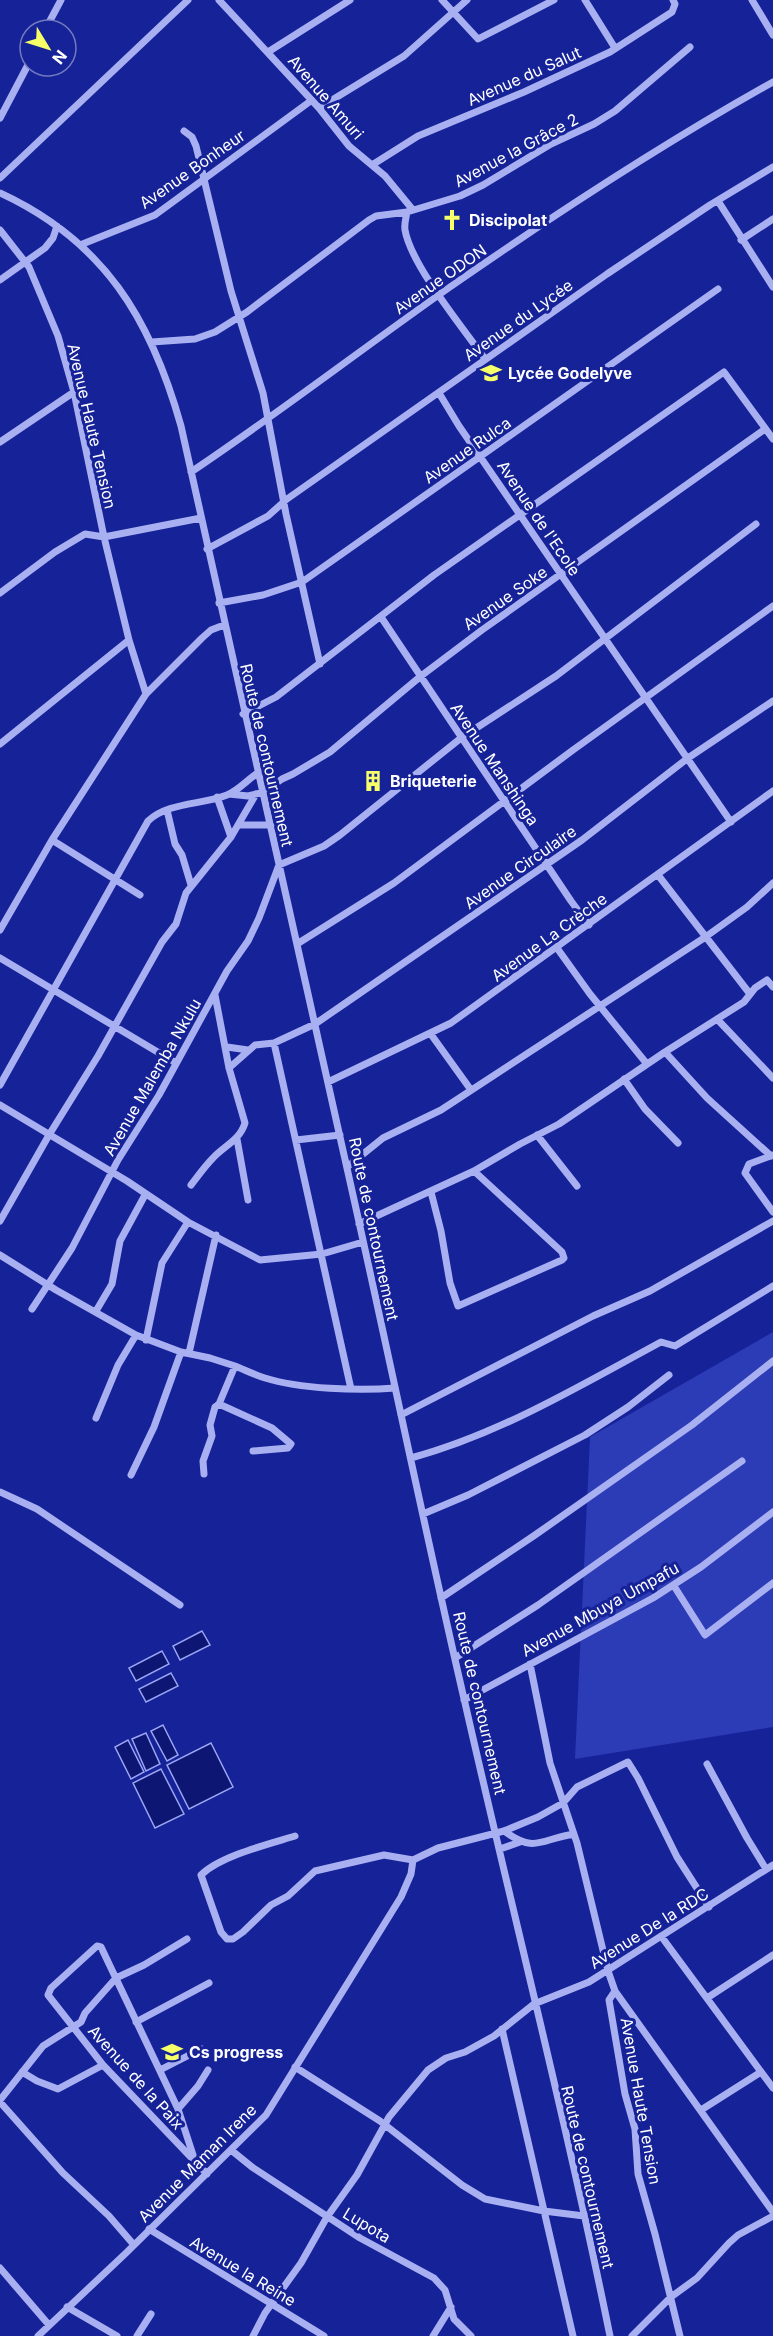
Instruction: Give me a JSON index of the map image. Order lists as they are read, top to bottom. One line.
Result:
{"streets":{"street":["Avenue du Salut","Avenue Amuri","Avenue la Grâce 2","Avenue Bonheur","Avenue ODON","Avenue du Lycée","Avenue Haute Tension","Avenue Rulca","Avenue de l'Ecole","Avenue Soke","Route de contournement","Avenue Manshinga","Avenue Circulaire","Avenue La Crèche","Avenue Malemba Nkulu","Avenue Mbuya Umpafu","Avenue De la RDC","Avenue de la Paix","Avenue Maman Irene","Lupota","Avenue la Reine"]},"crossings":[["Avenue du Salut","Avenue Amuri"],["Avenue Amuri","Avenue la Grâce 2"],["Avenue Amuri","Avenue Bonheur"],["Avenue la Grâce 2","Route de contournement"],["Avenue Bonheur","Route de contournement"],["Avenue ODON","Route de contournement"],["Avenue du Lycée","Avenue de l'Ecole"],["Avenue du Lycée","Route de contournement"],["Avenue Haute Tension","Avenue Mbuya Umpafu"],["Avenue Haute Tension","Avenue De la RDC"],["Avenue Rulca","Avenue de l'Ecole"],["Avenue Rulca","Route de contournement"],["Avenue de l'Ecole","Avenue Soke"],["Avenue de l'Ecole","Avenue Circulaire"],["Avenue de l'Ecole","Avenue La Crèche"],["Avenue Soke","Route de contournement"],["Avenue Soke","Avenue Manshinga"],["Route de contournement","Avenue Circulaire"],["Route de contournement","Avenue La Crèche"],["Route de contournement","Avenue Malemba Nkulu"],["Route de contournement","Avenue Mbuya Umpafu"],["Route de contournement","Avenue De la RDC"],["Avenue Manshinga","Avenue Circulaire"],["Avenue Manshinga","Avenue La Crèche"],["Avenue De la RDC","Lupota"],["Avenue De la RDC","Avenue la Reine"],["Avenue de la Paix","Avenue Maman Irene"],["Avenue Maman Irene","Lupota"],["Avenue Maman Irene","Avenue la Reine"]],"places":{"church":["Discipolat"],"school or university":["Lycée Godelyve","Cs progress"],"building":["Briqueterie"]},"north":"bottom right"}
